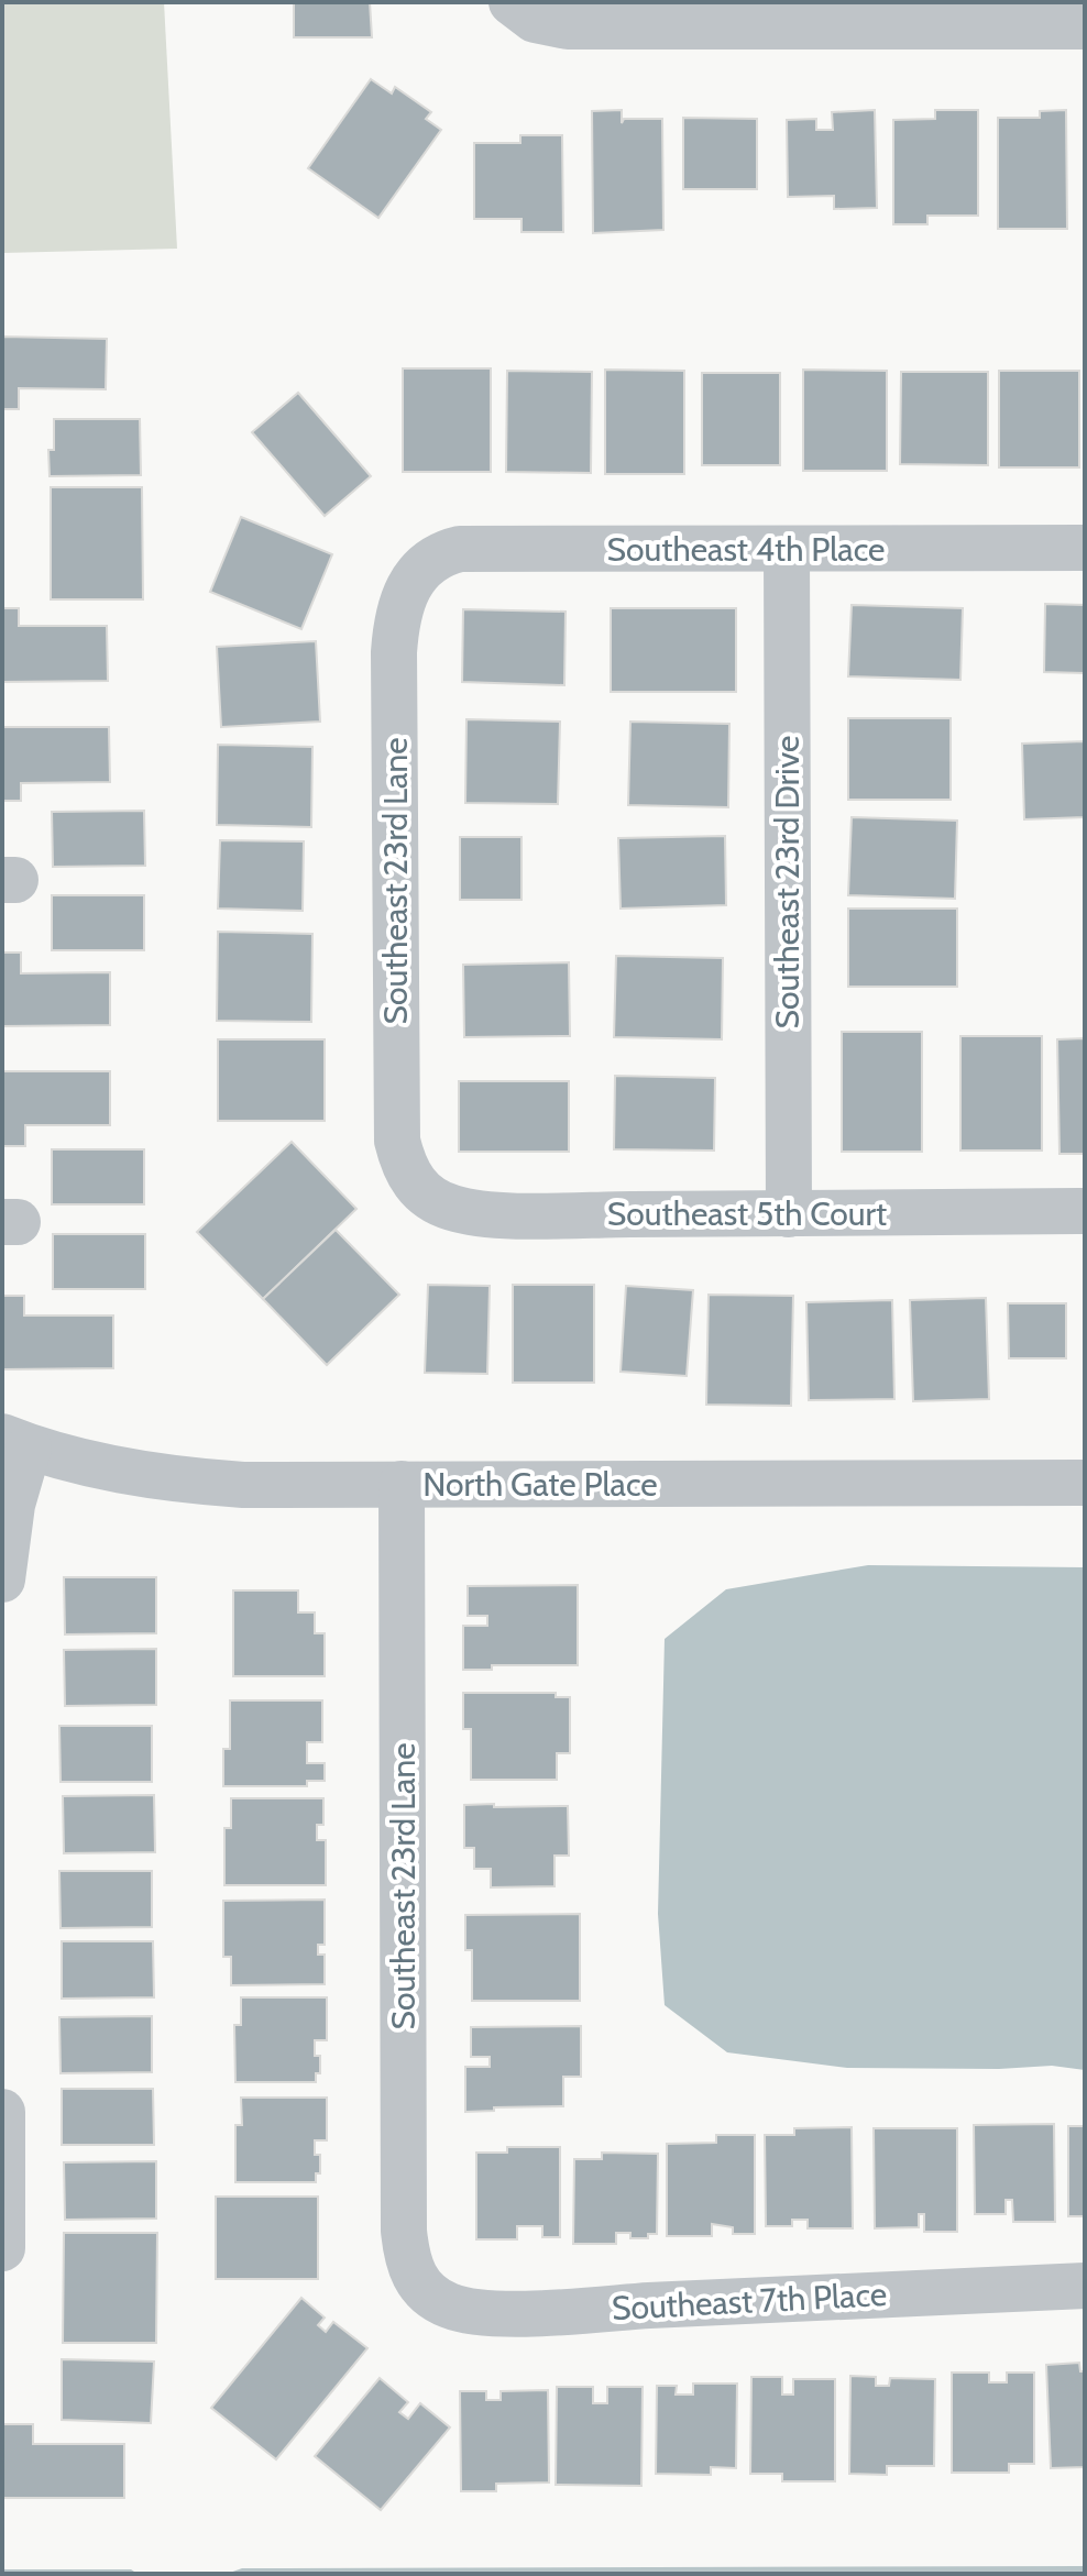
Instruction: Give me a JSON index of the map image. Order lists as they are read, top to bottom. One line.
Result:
{"streets":{"street":["Southeast 4th Place","Southeast 23rd Lane","Southeast 23rd Drive","Southeast 5th Court","North Gate Place","Southeast 7th Place"]},"crossings":[["Southeast 4th Place","Southeast 23rd Lane"],["Southeast 4th Place","Southeast 23rd Drive"],["Southeast 23rd Lane","Southeast 5th Court"],["Southeast 23rd Lane","North Gate Place"],["Southeast 23rd Lane","Southeast 7th Place"],["Southeast 23rd Drive","Southeast 5th Court"]]}
